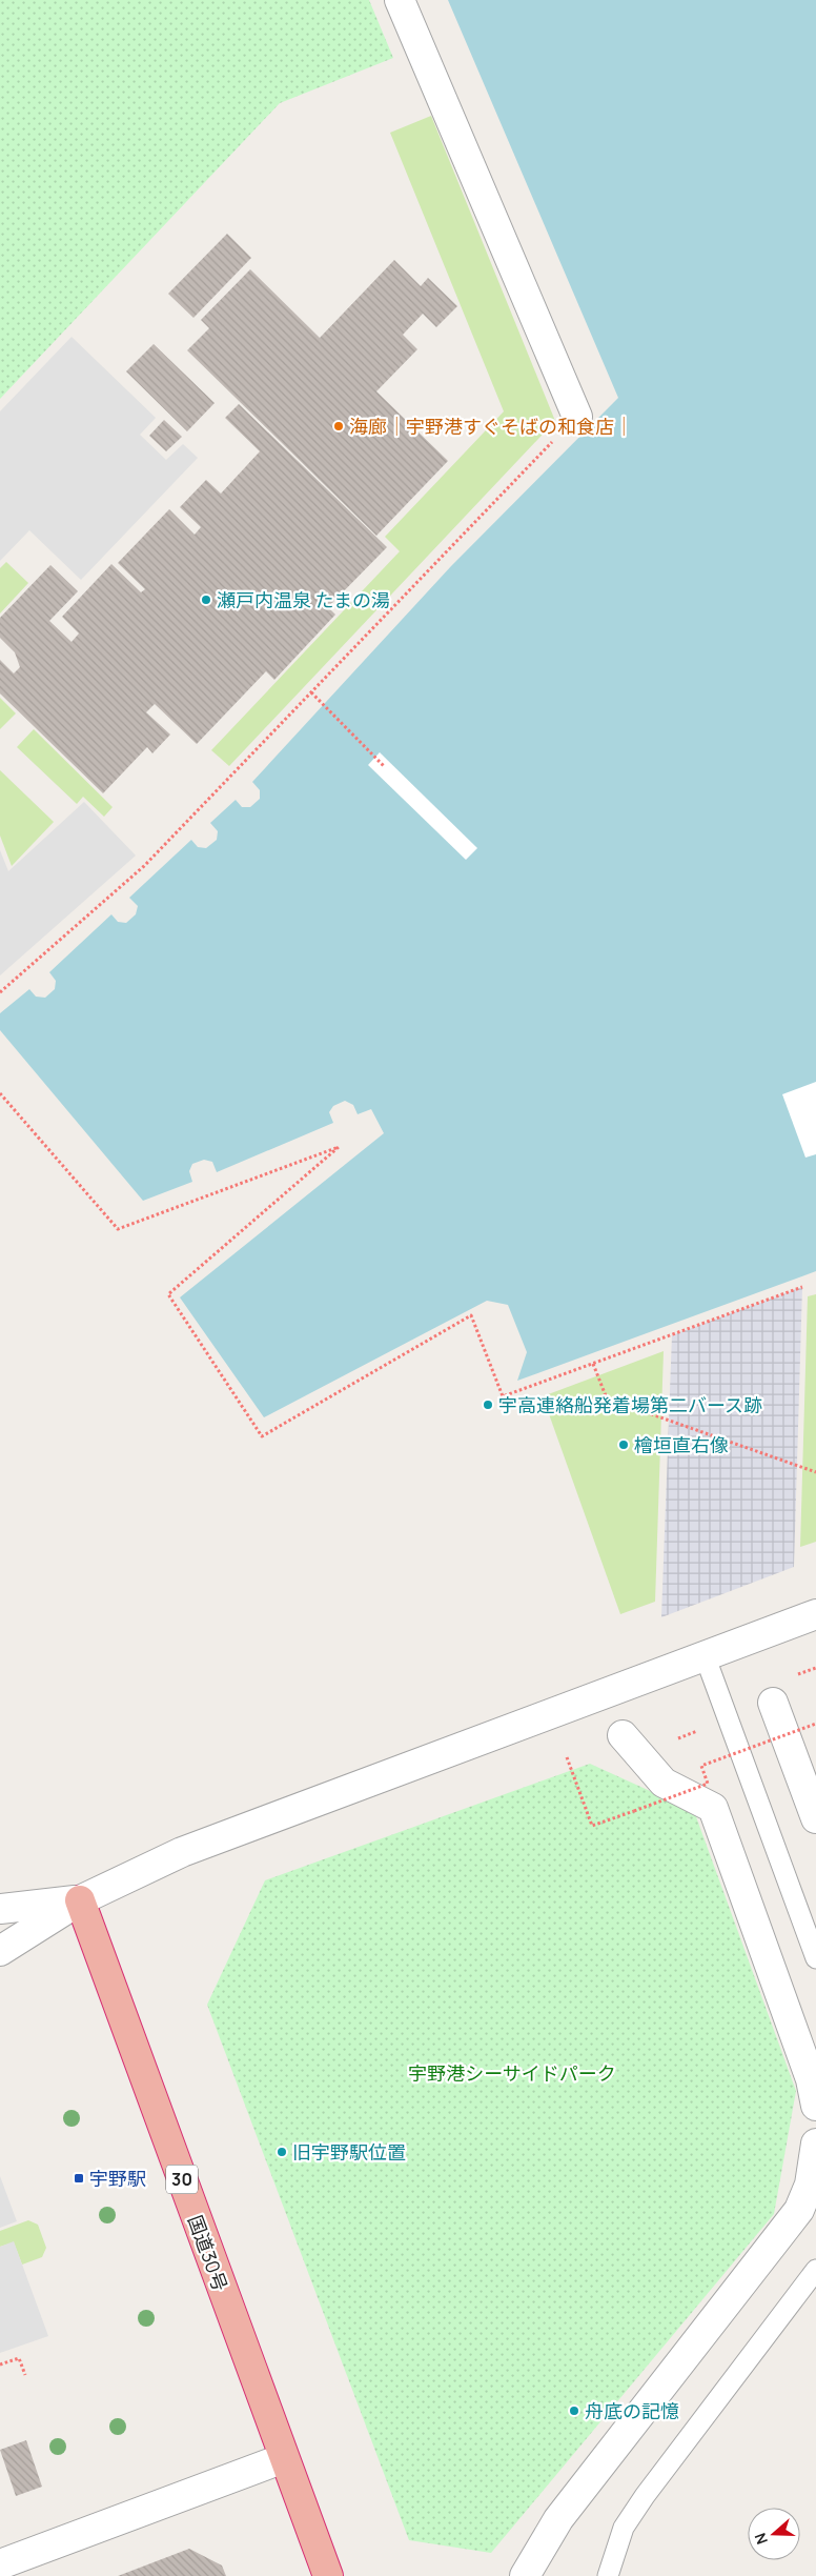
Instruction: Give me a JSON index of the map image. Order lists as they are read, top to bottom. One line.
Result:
{"streets":{"highway":["30","国道30号"]},"parks":["宇野港シーサイドパーク"],"places":{"other":["海廊│宇野港すぐそばの和食店│","瀬戸内温泉 たまの湯","宇高連絡船発着場第二バース跡","檜垣直右像","旧宇野駅位置","舟底の記憶"],"transit":["宇野駅"]},"north":"left"}
